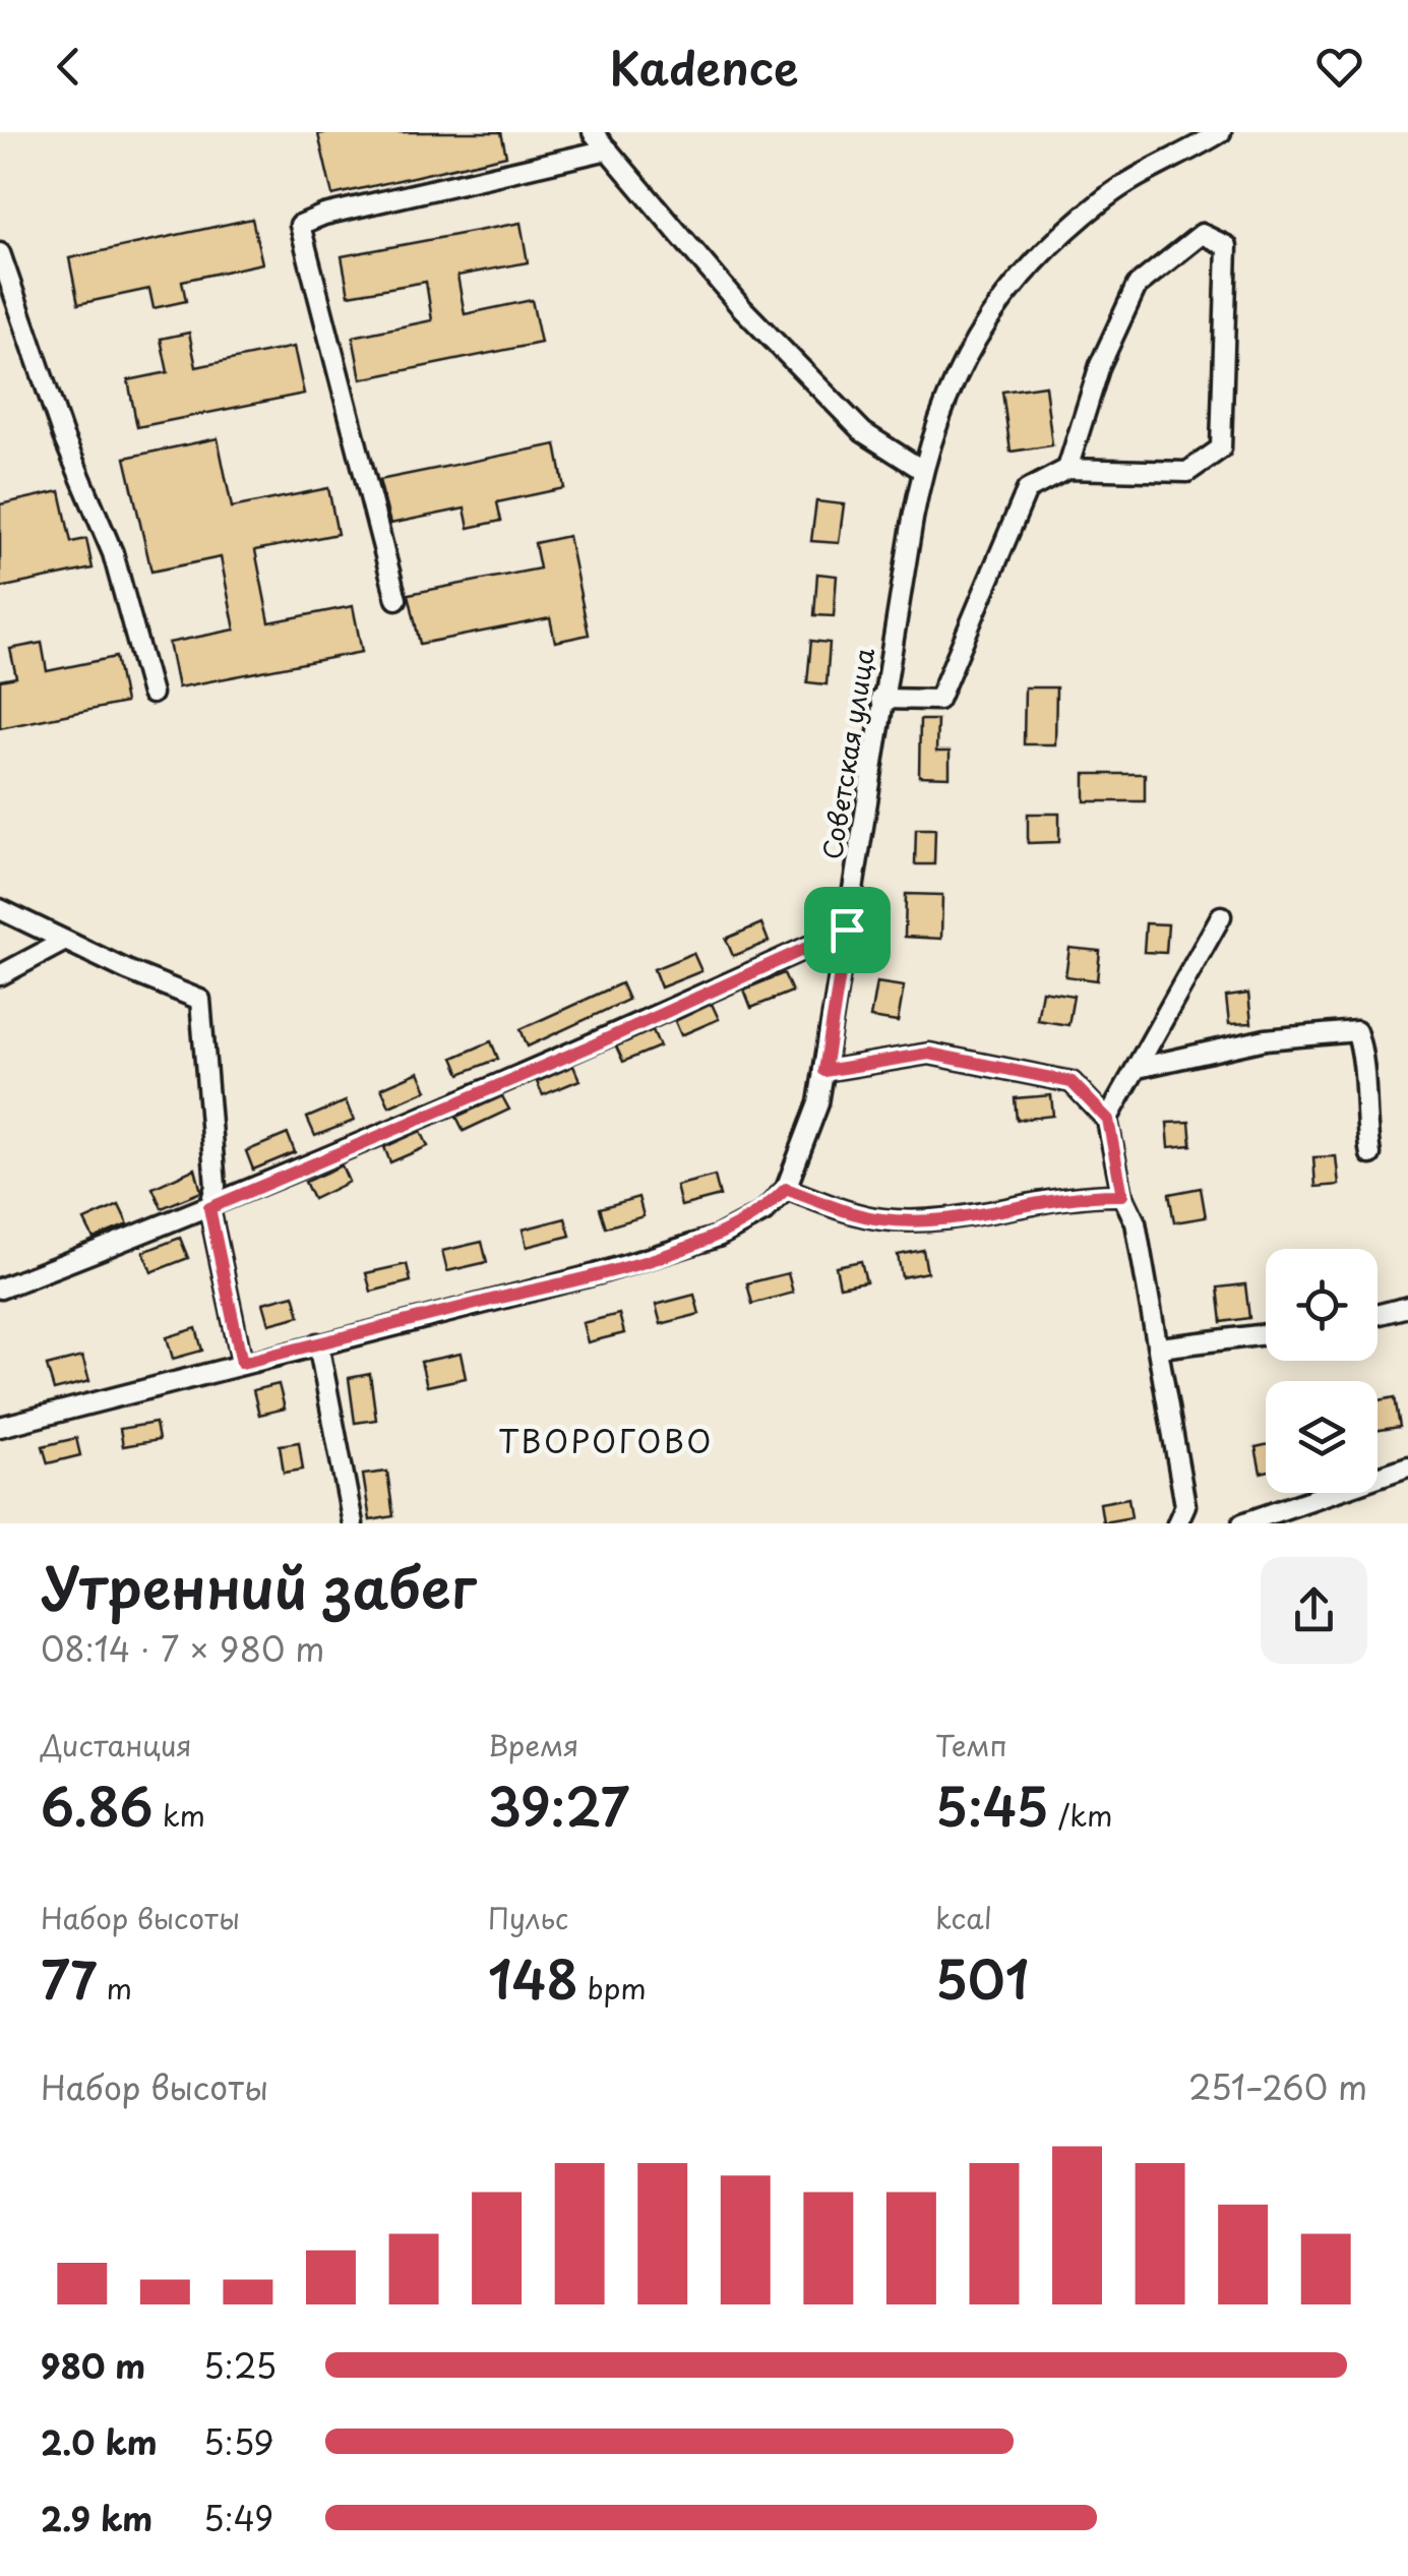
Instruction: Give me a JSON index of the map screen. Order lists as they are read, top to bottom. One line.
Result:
{"streets":{"street":["Советская улица"]},"districts":["ТВОРОГОВО"],"page":{"header":"Kadence","heading":["Утренний забег","08:14 · 7 × 980 m"],"stats":[["Дистанция","6.86 km"],["Время","39:27"],["Темп","5:45 /km"],["Набор высоты","77 m"],["Пульс","148 bpm"],["kcal","501"]],"chart":["Набор высоты","251–260 m"],"list":[{"name":"980 m","note":"5:25"},{"name":"2.0 km","note":"5:59"},{"name":"2.9 km","note":"5:49"}]}}
